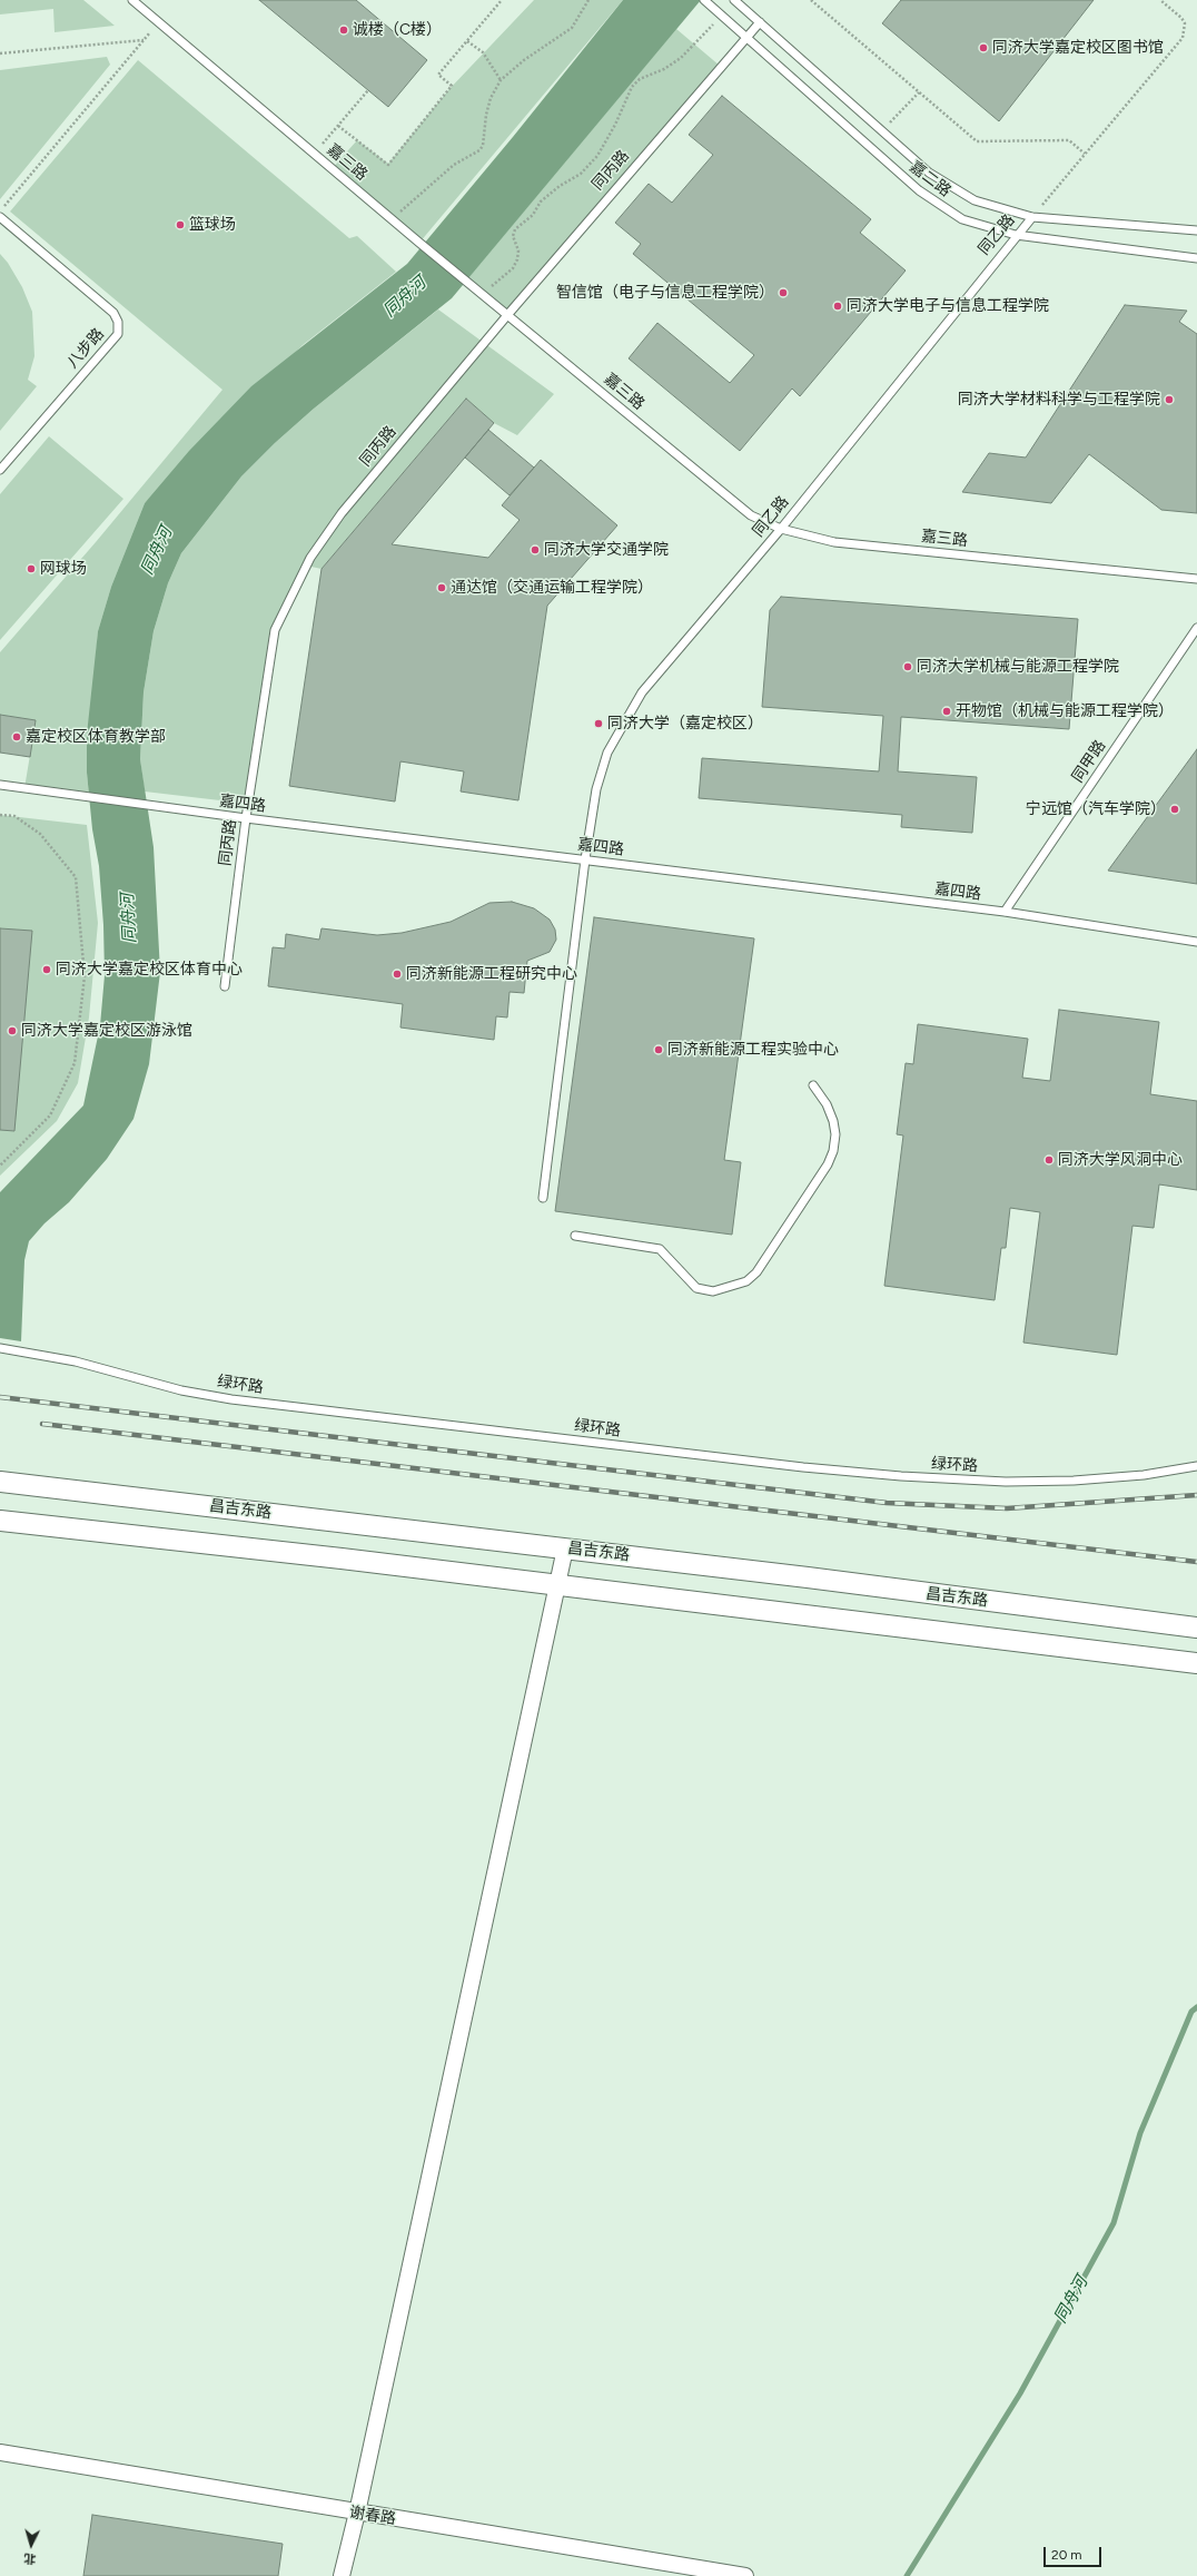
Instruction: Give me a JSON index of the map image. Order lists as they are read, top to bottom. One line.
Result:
{"streets":{"street":["昌吉东路","谢春路"],"lane":["嘉三路","同丙路","嘉二路","同乙路","八步路","同甲路","嘉四路","绿环路"]},"crossings":[["嘉三路","同丙路"],["嘉三路","同乙路"],["同丙路","嘉二路"],["同丙路","嘉四路"],["嘉二路","同乙路"],["同乙路","嘉四路"],["同甲路","嘉四路"]],"water":["同舟河"],"places":["诚楼（C楼）","同济大学嘉定校区图书馆","篮球场","智信馆（电子与信息工程学院）","同济大学电子与信息工程学院","同济大学材料科学与工程学院","同济大学交通学院","网球场","通达馆（交通运输工程学院）","同济大学机械与能源工程学院","开物馆（机械与能源工程学院）","同济大学（嘉定校区）","嘉定校区体育教学部","宁远馆（汽车学院）","同济大学嘉定校区体育中心","同济新能源工程研究中心","同济大学嘉定校区游泳馆","同济新能源工程实验中心","同济大学风洞中心"],"scale_bar":"20 m","north":"bottom"}
